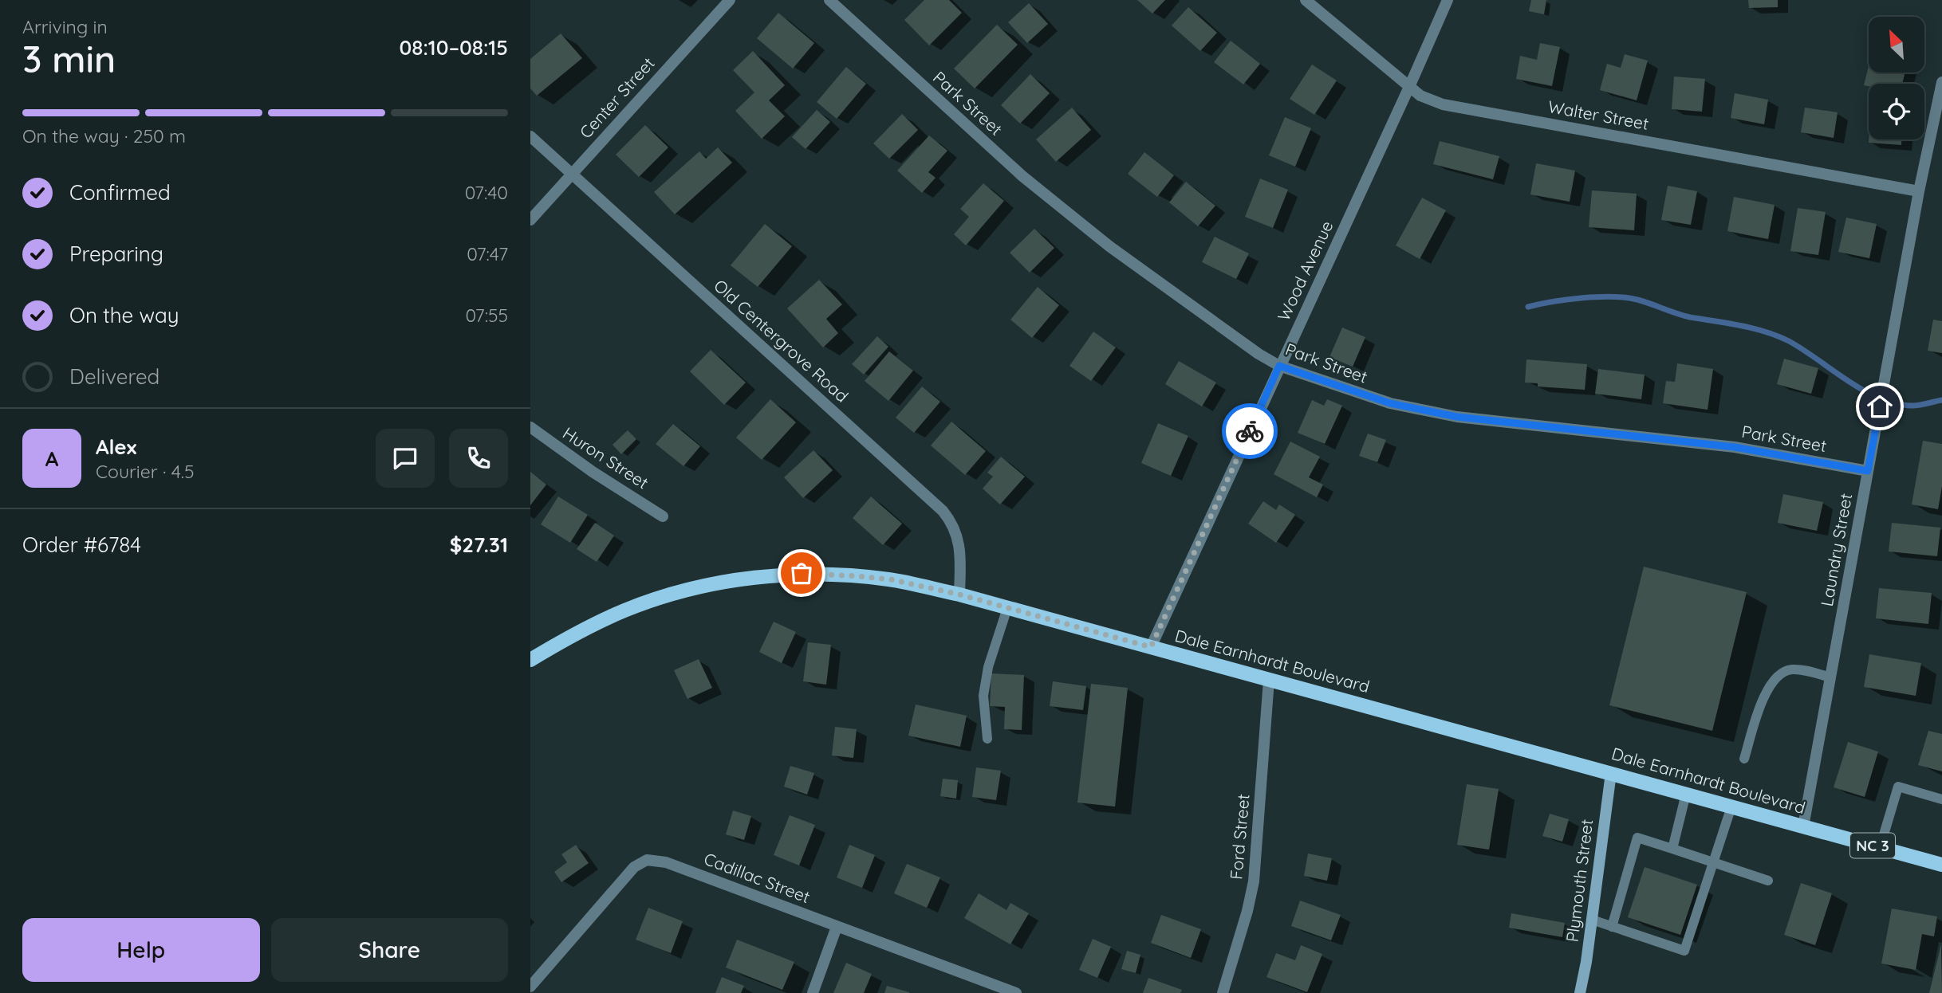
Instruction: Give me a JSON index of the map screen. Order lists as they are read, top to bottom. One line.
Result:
{"streets":{"main road":["Dale Earnhardt Boulevard","NC 3"],"street":["Center Street","Park Street","Walter Street","Wood Avenue","Old Centergrove Road","Huron Street","Laundry Street","Ford Street","Cadillac Street","Plymouth Street"]},"crossings":[["Center Street","Old Centergrove Road"],["Park Street","Wood Avenue"],["Park Street","Laundry Street"],["Walter Street","Wood Avenue"],["Walter Street","Laundry Street"],["Wood Avenue","Dale Earnhardt Boulevard"],["Old Centergrove Road","Dale Earnhardt Boulevard"],["Laundry Street","Dale Earnhardt Boulevard"],["Dale Earnhardt Boulevard","Ford Street"],["Dale Earnhardt Boulevard","Plymouth Street"]],"north":"top left","page":{"heading":["3 min","Arriving in","08:10–08:15"],"panel":["Alex","Courier · 4.5","Order #6784","$27.31"],"bar":"On the way · 250 m","list":[["Confirmed","07:40"],["Preparing","07:47"],["On the way","07:55"],"Delivered"],"round":"A","buttons":["Help","Share"]}}
